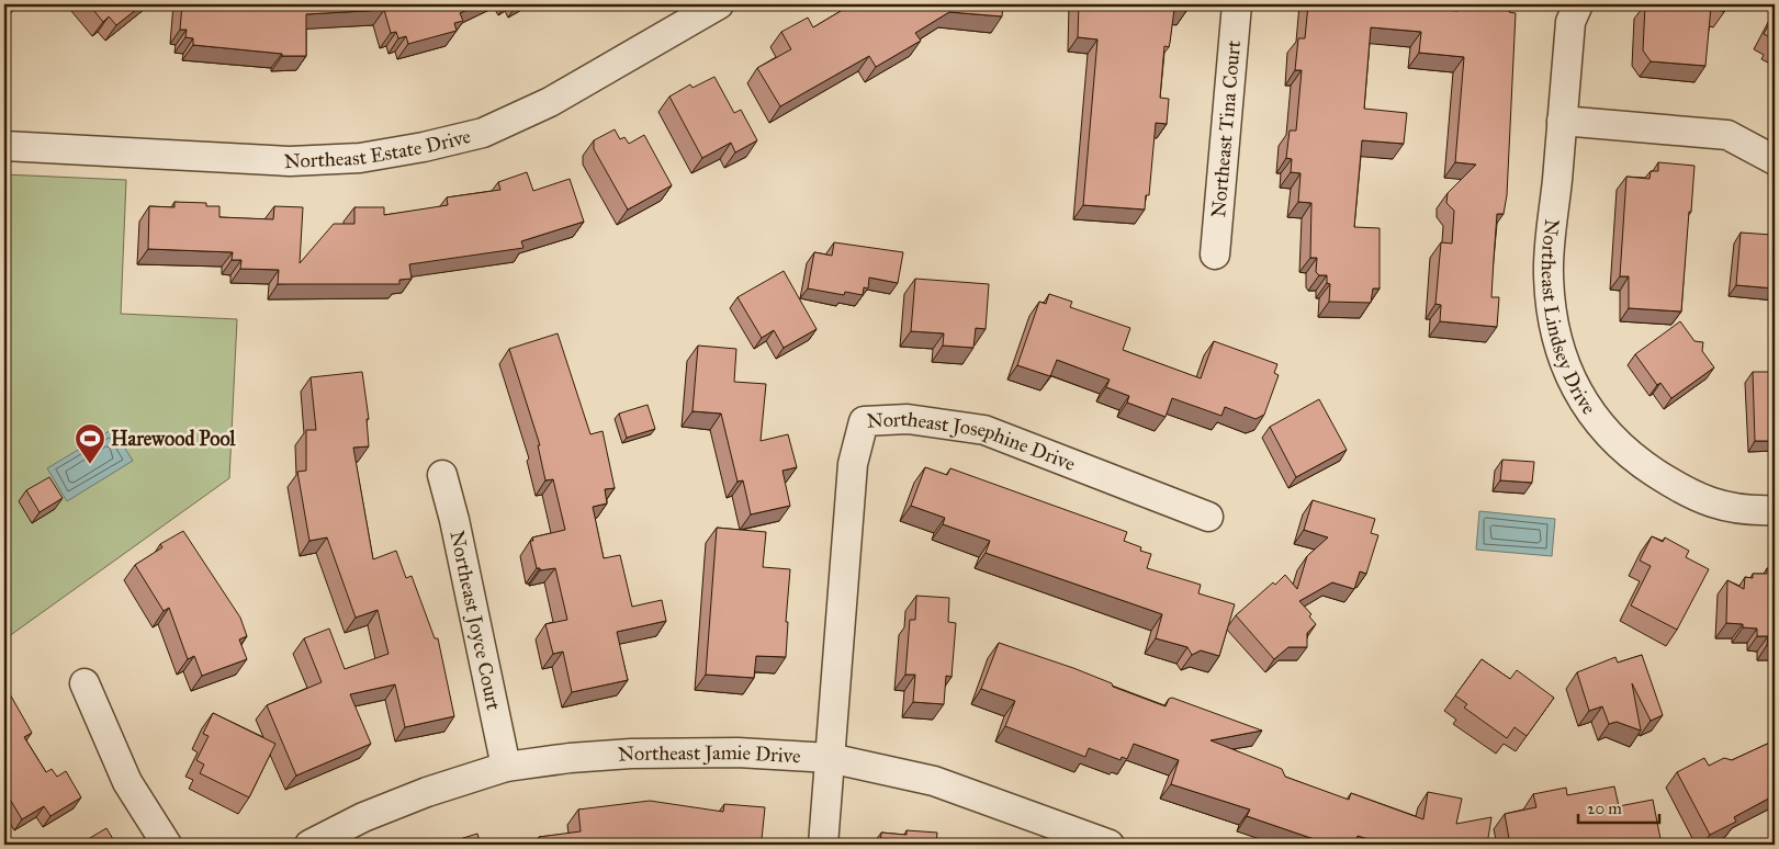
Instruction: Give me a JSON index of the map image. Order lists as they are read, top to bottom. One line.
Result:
{"streets":{"street":["Northeast Tina Court","Northeast Estate Drive","Northeast Lindsey Drive","Northeast Josephine Drive","Northeast Joyce Court","Northeast Jamie Drive"]},"crossings":[["Northeast Josephine Drive","Northeast Jamie Drive"],["Northeast Joyce Court","Northeast Jamie Drive"]],"places":{"sports":["Harewood Pool"]},"scale_bar":"20 m"}
